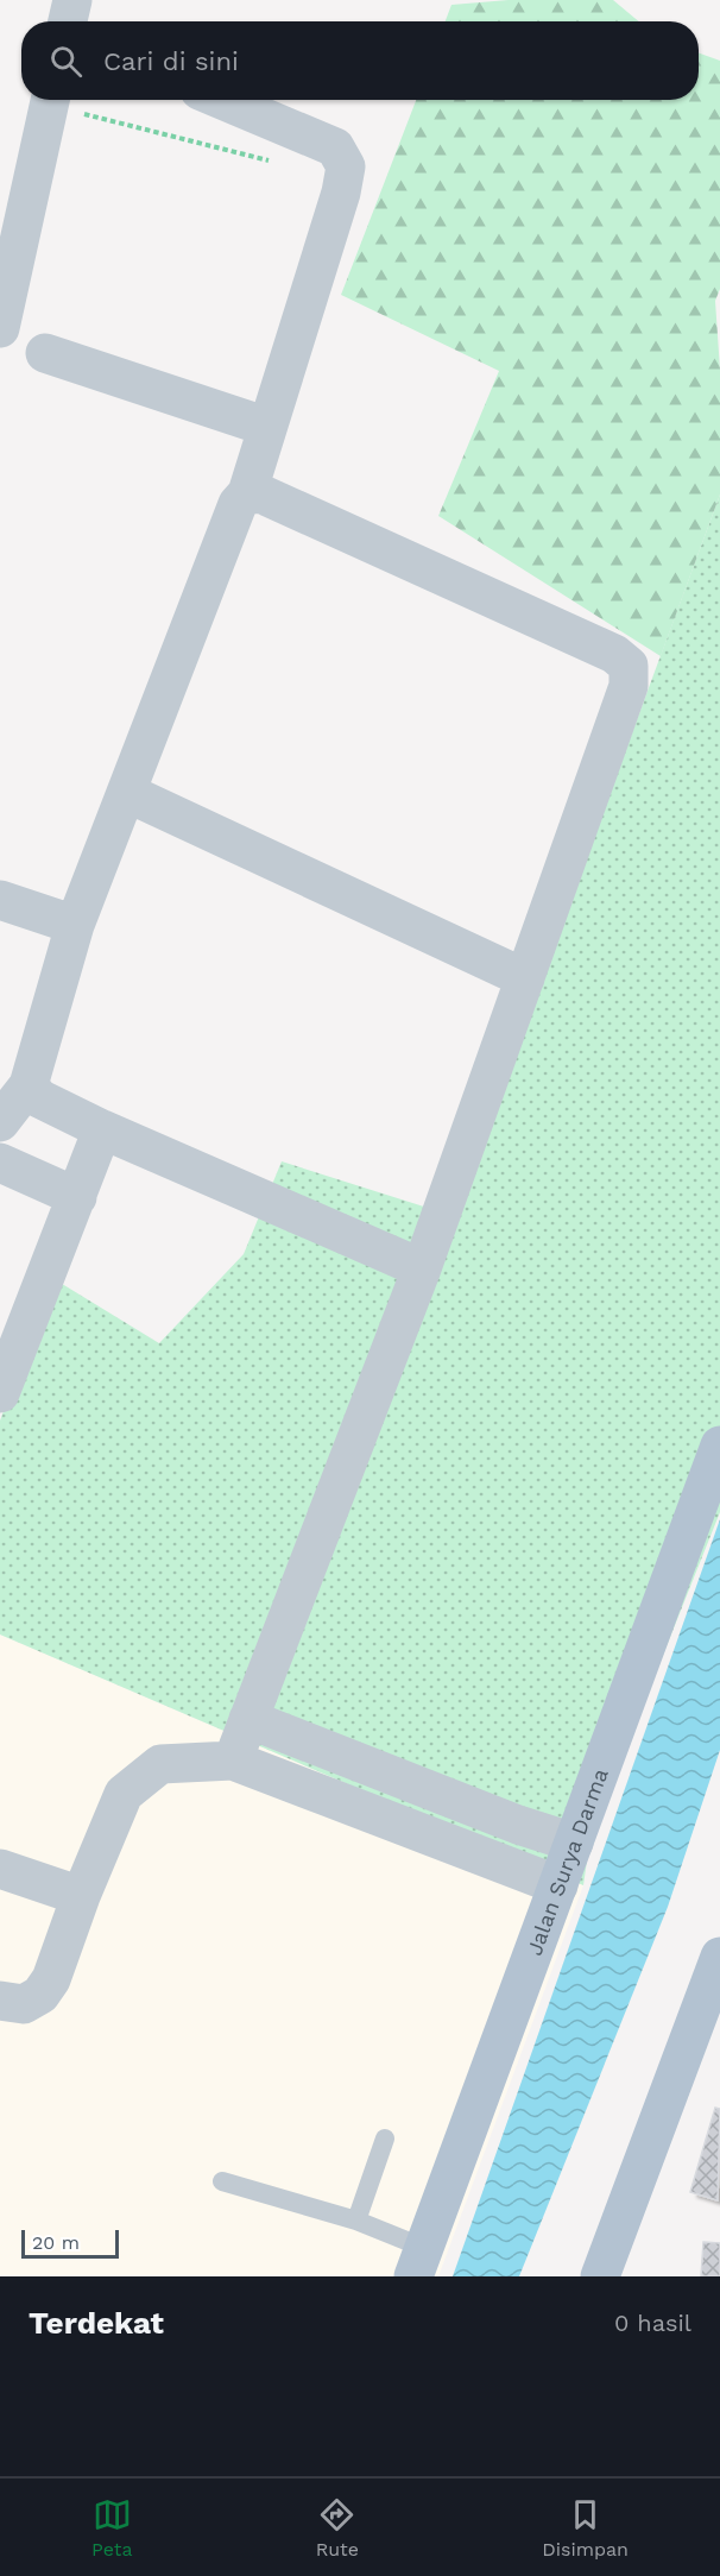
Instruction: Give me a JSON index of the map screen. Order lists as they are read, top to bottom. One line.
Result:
{"streets":{"main road":["Jalan Surya Darma"]},"scale_bar":"20 m","page":{"search":"Cari di sini","scale":"20 m","heading":["Terdekat","0 hasil"],"nav":["Peta","Rute","Disimpan"]}}
